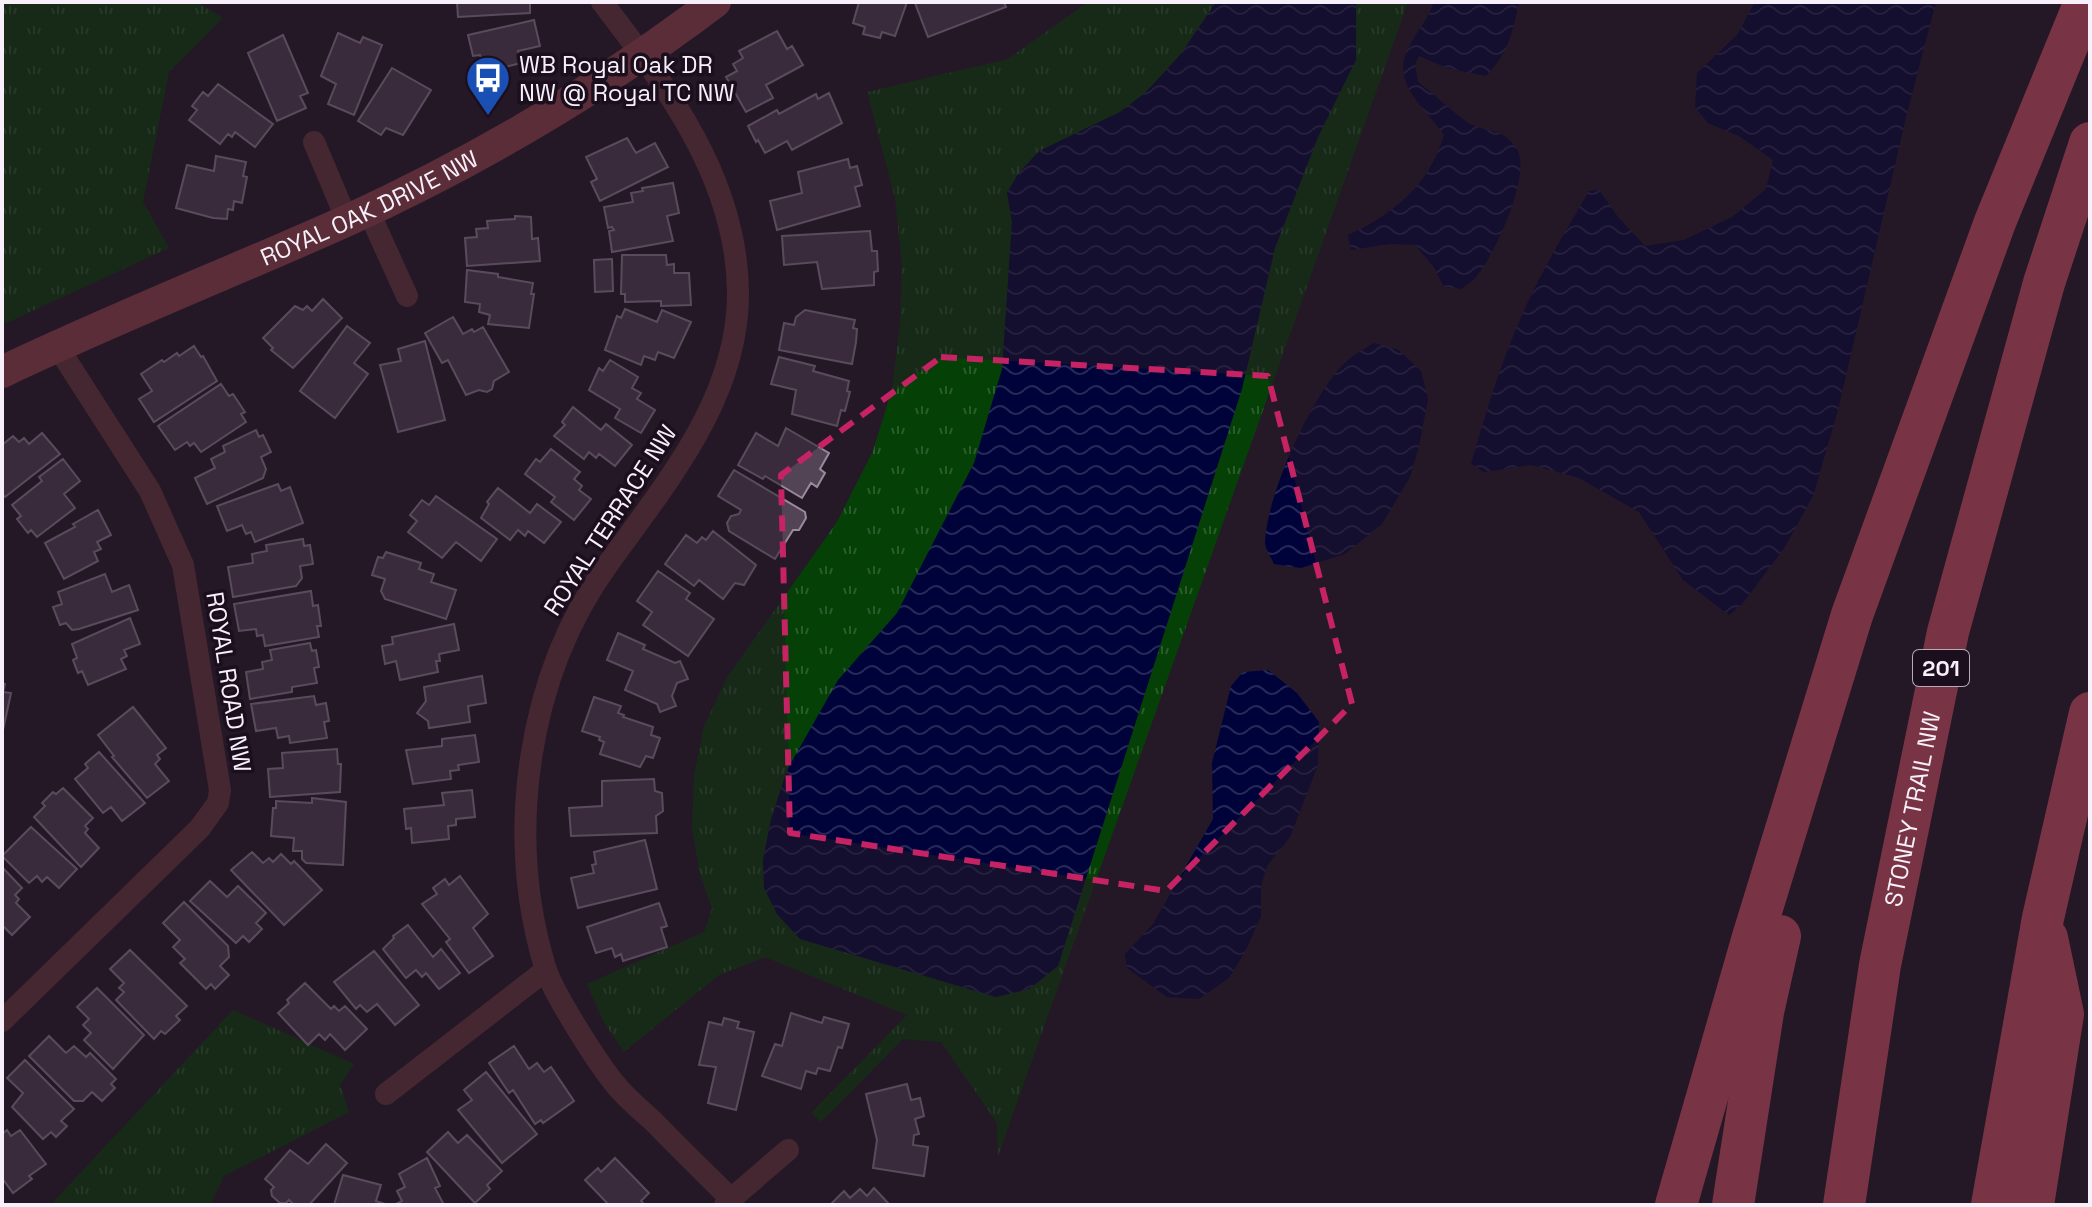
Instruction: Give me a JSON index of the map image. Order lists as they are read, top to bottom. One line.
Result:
{"streets":{"highway":["201","STONEY TRAIL NW"],"street":["ROYAL OAK DRIVE NW","ROYAL TERRACE NW","ROYAL ROAD NW"]},"crossings":[["ROYAL OAK DRIVE NW","ROYAL TERRACE NW"],["ROYAL OAK DRIVE NW","ROYAL ROAD NW"]],"places":{"bus stop":["WB Royal Oak DR NW @ Royal TC NW"]}}
